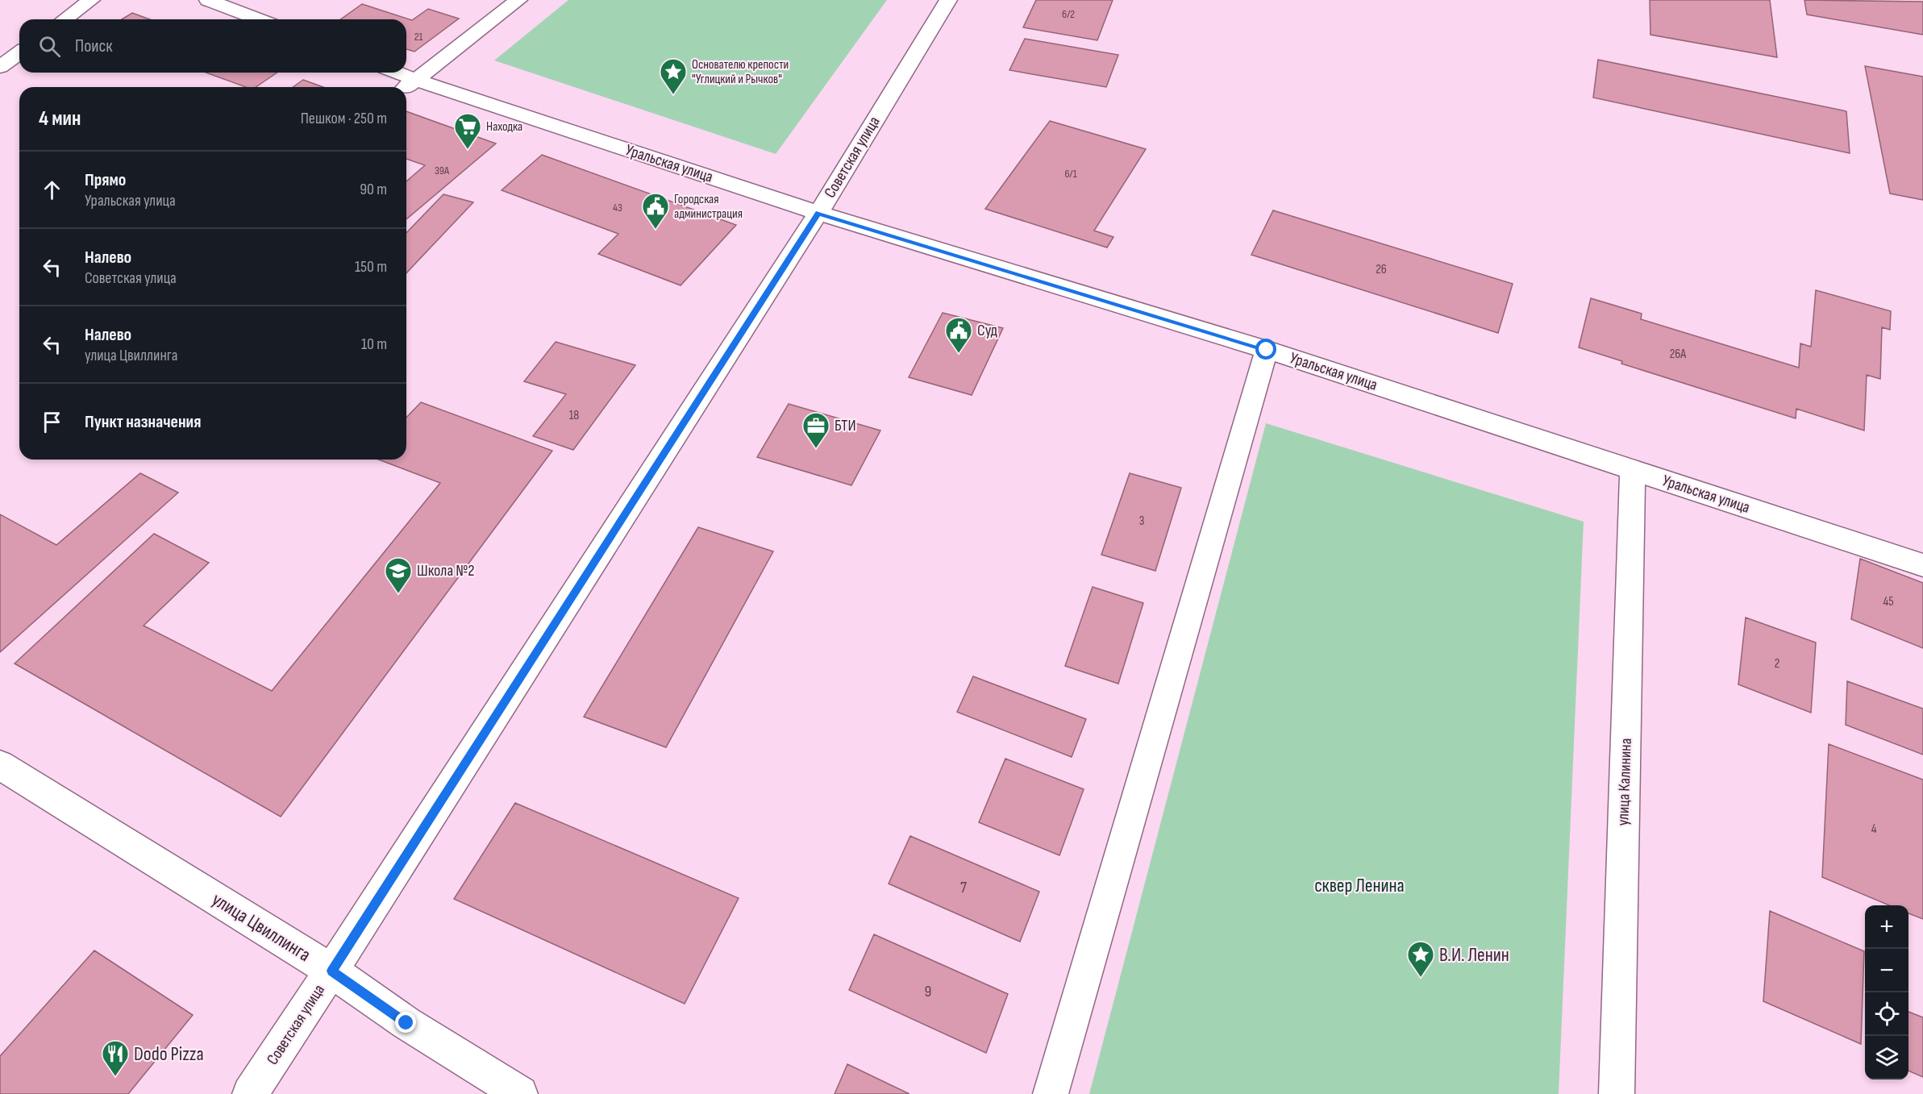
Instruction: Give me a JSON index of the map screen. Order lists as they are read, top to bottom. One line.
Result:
{"streets":{"street":["Советская улица","Уральская улица","улица Калинина","улица Цвиллинга"]},"crossings":[["Советская улица","Уральская улица"],["Советская улица","улица Цвиллинга"],["Уральская улица","улица Калинина"]],"parks":["сквер Ленина"],"places":{"place":["Основателю крепости \"Углицкий и Рычков\"","В.И. Ленин"],"supermarket":["Находка"],"public building":["Городская администрация","Суд"],"office":["БТИ"],"school or university":["Школа №2"],"restaurant":["Dodo Pizza"]},"house_numbers":["6/2","21","39А","6/1","43","26","26А","18","3","45","2","4","7","9"],"page":{"search":"Поиск","heading":["4 мин","Пешком · 250 m"],"list":[["Прямо","Уральская улица","90 m"],["Налево","Советская улица","150 m"],["Налево","улица Цвиллинга","10 m"],"Пункт назначения"],"map_buttons":["+","−"]}}
